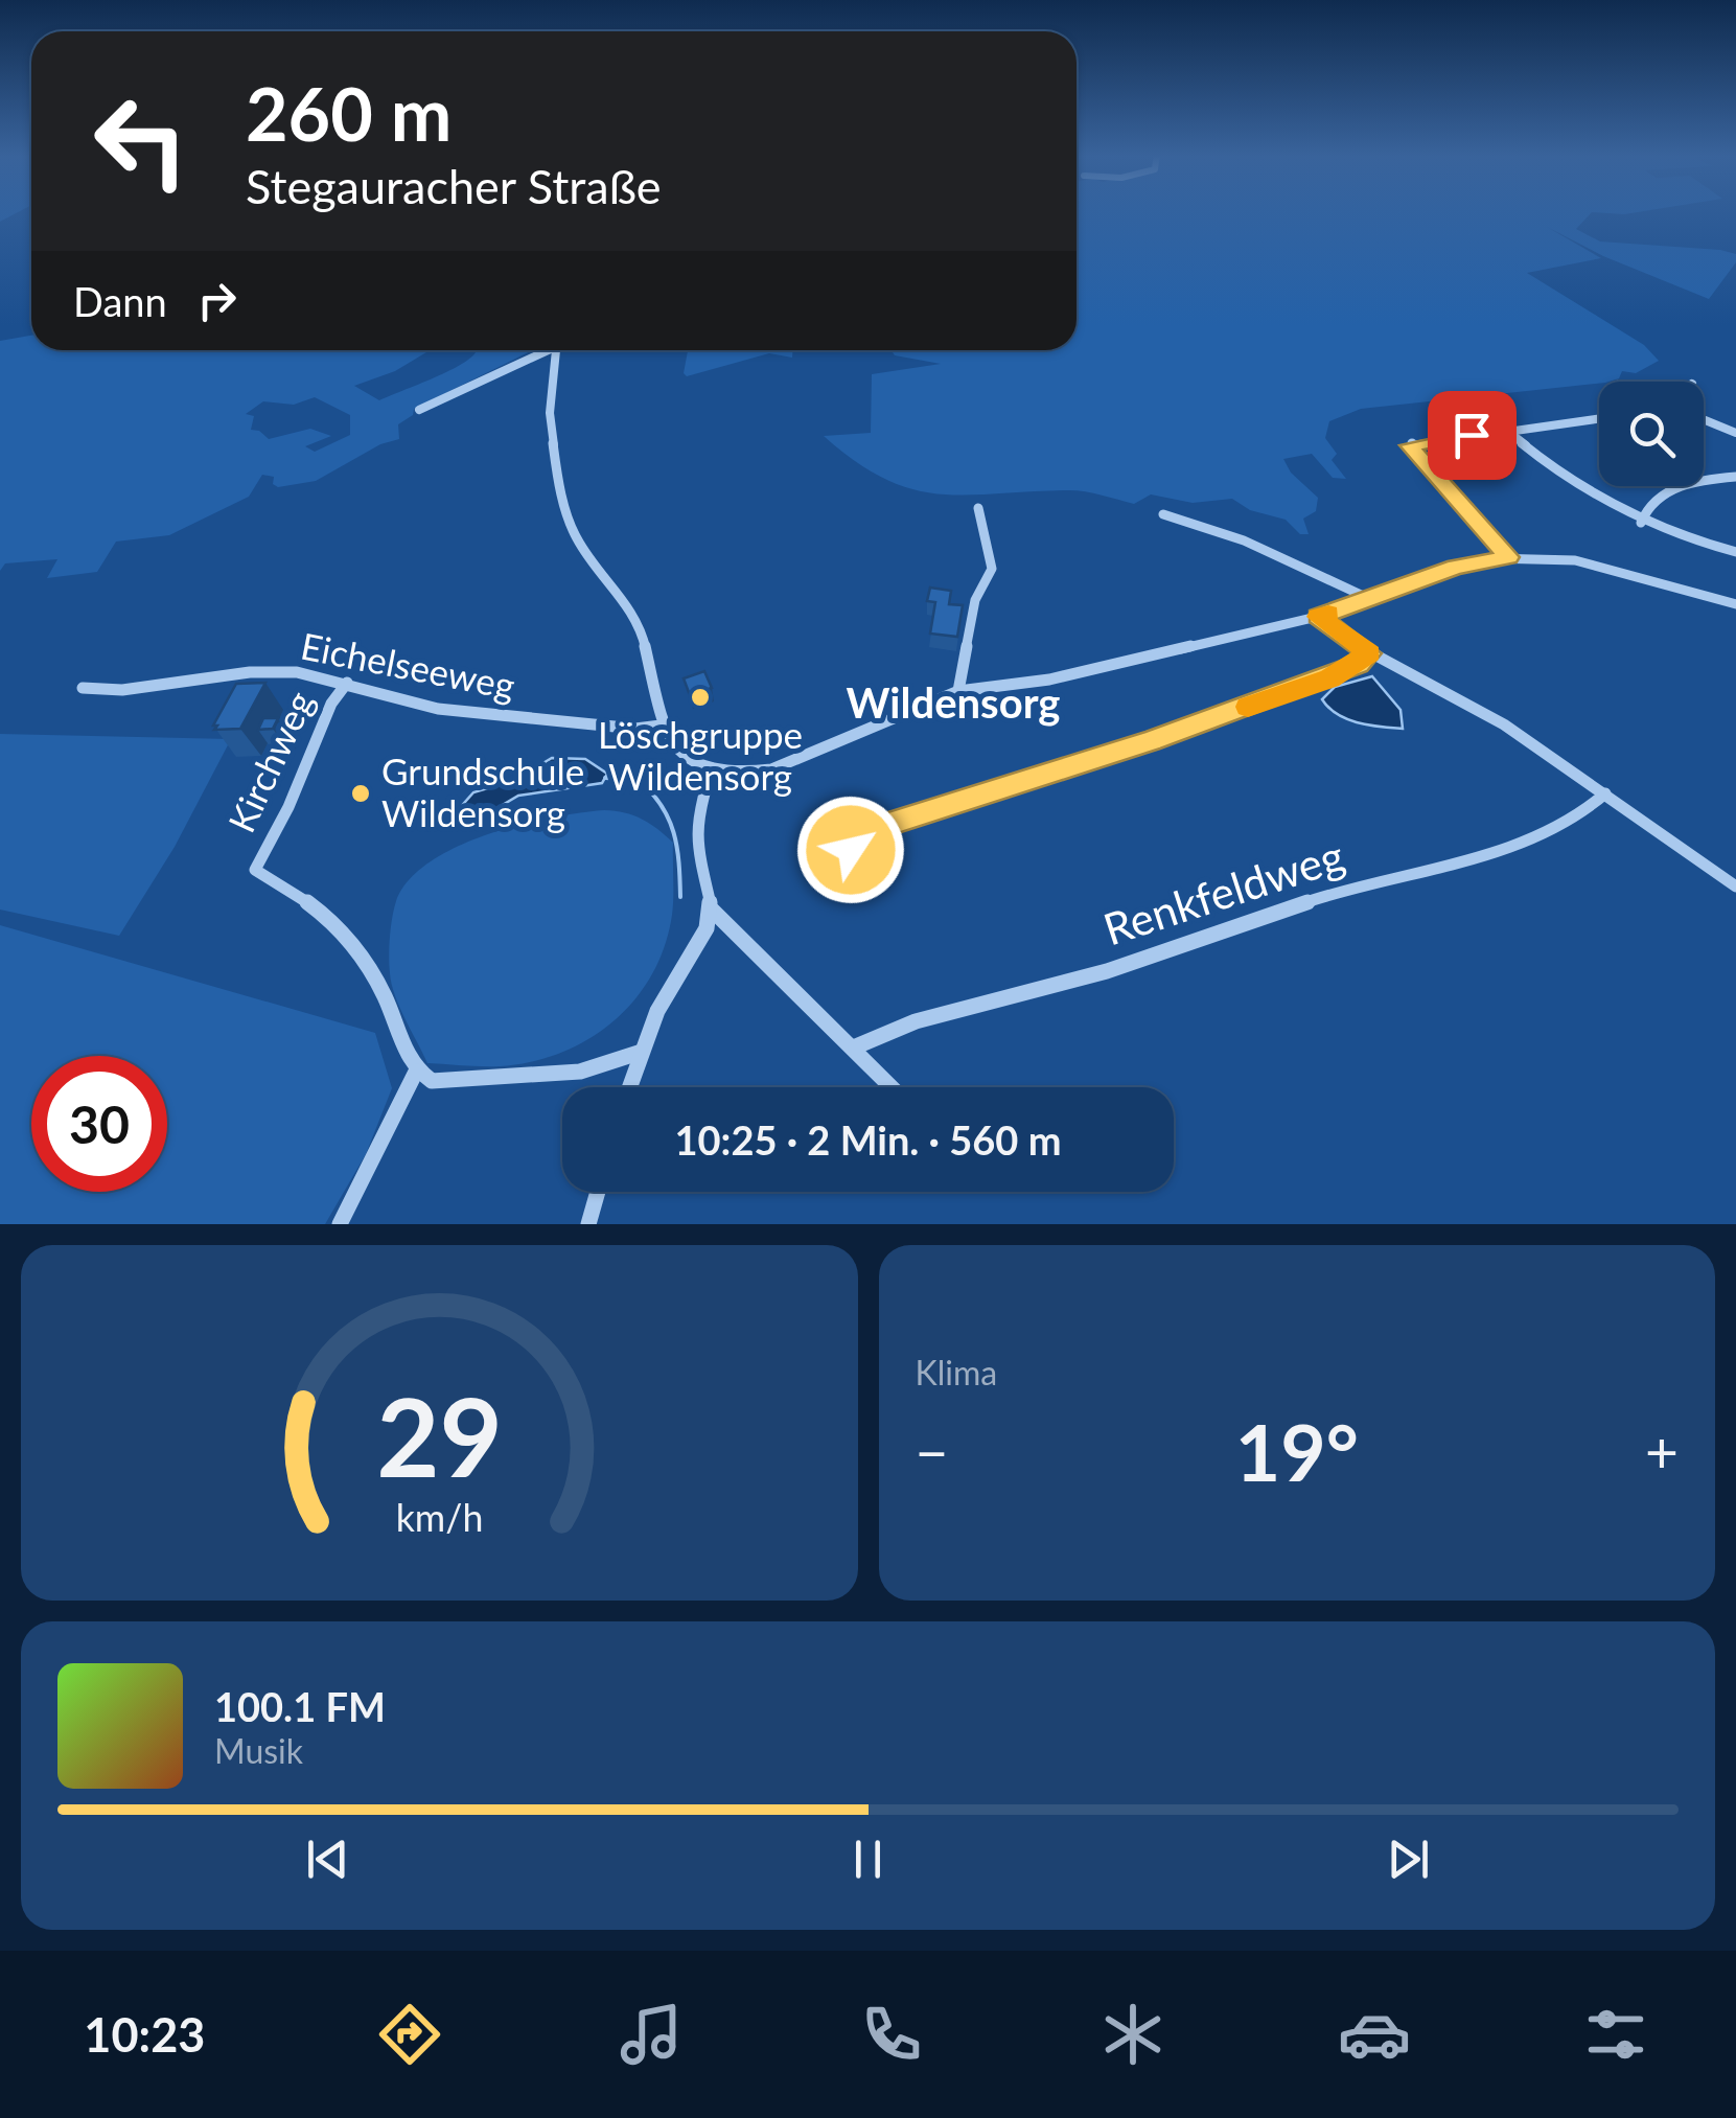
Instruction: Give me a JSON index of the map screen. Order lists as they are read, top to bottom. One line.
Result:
{"streets":{"street":["Eichelseeweg","Kirchweg","Renkfeldweg"]},"crossings":[["Eichelseeweg","Kirchweg"]],"districts":["Wildensorg"],"places":["Löschgruppe Wildensorg","Grundschule Wildensorg"],"page":{"turn":["260 m","Stegauracher Straße"],"then":"Dann","limit":"30","trip":"10:25 · 2 Min. · 560 m","tile":"Klima","heat":["−","19°","+"],"song":["100.1 FM","Musik"],"tabs":"10:23","gauge":["29","km/h"]}}
